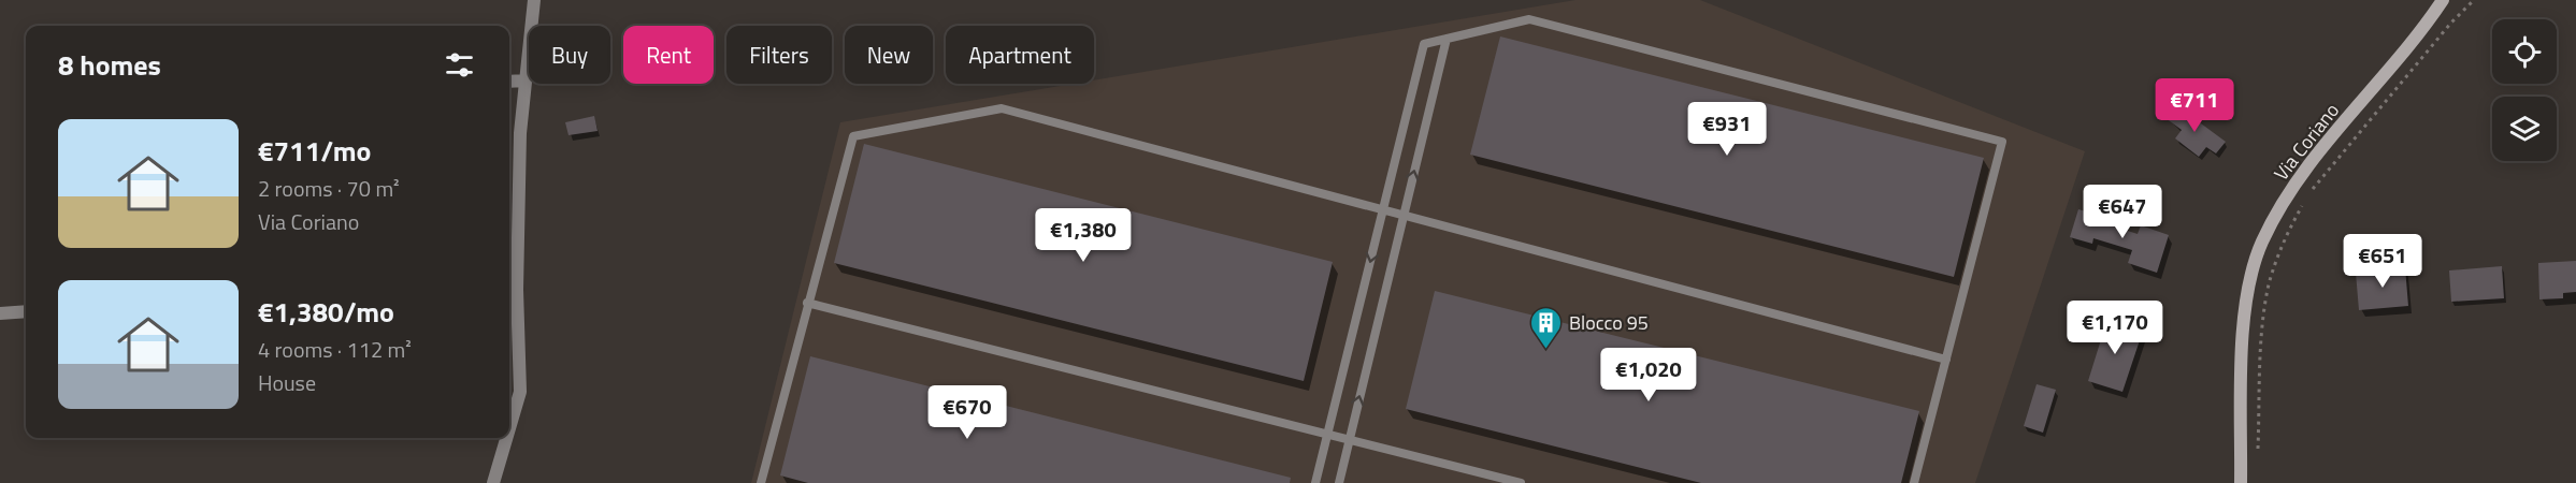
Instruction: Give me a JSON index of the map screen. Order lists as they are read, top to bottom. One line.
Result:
{"streets":{"main road":["Via Coriano"]},"places":{"building":["Blocco 95"]},"page":{"chip":["Buy","Rent","Filters","New","Apartment"],"heading":"8 homes","price":["€711","€931","€647","€1,380","€651","€1,170","€1,020","€670"],"list":[{"name":"€711/mo","note":"2 rooms · 70 m² · Via Coriano"},{"name":"€1,380/mo","note":"4 rooms · 112 m² · House"}]}}
